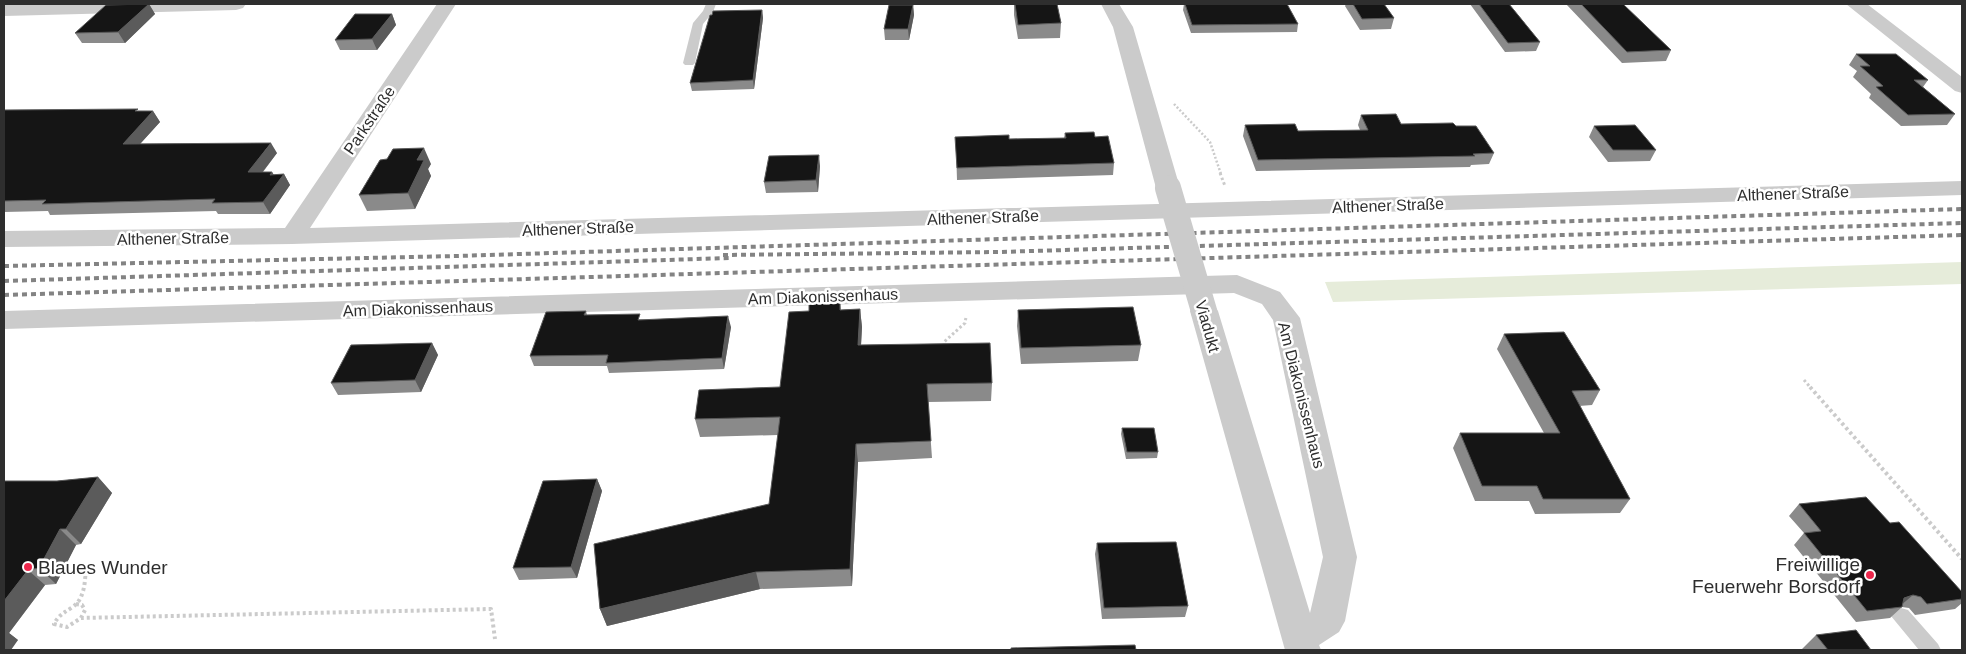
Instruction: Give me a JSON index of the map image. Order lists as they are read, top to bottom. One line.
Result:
{"streets":{"street":["Parkstraße","Althener Straße","Am Diakonissenhaus","Viadukt"]},"crossings":[["Parkstraße","Althener Straße"],["Am Diakonissenhaus","Viadukt"]],"places":["Blaues Wunder","Freiwillige Feuerwehr Borsdorf"]}
